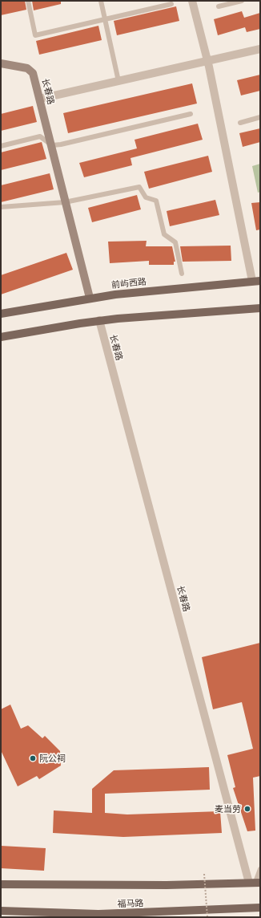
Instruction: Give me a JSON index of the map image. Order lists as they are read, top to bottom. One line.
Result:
{"streets":{"main road":["前屿西路","福马路"],"street":["长春路"]},"crossings":[["长春路","前屿西路"],["长春路","福马路"]],"places":["阮公祠","麦当劳"]}
